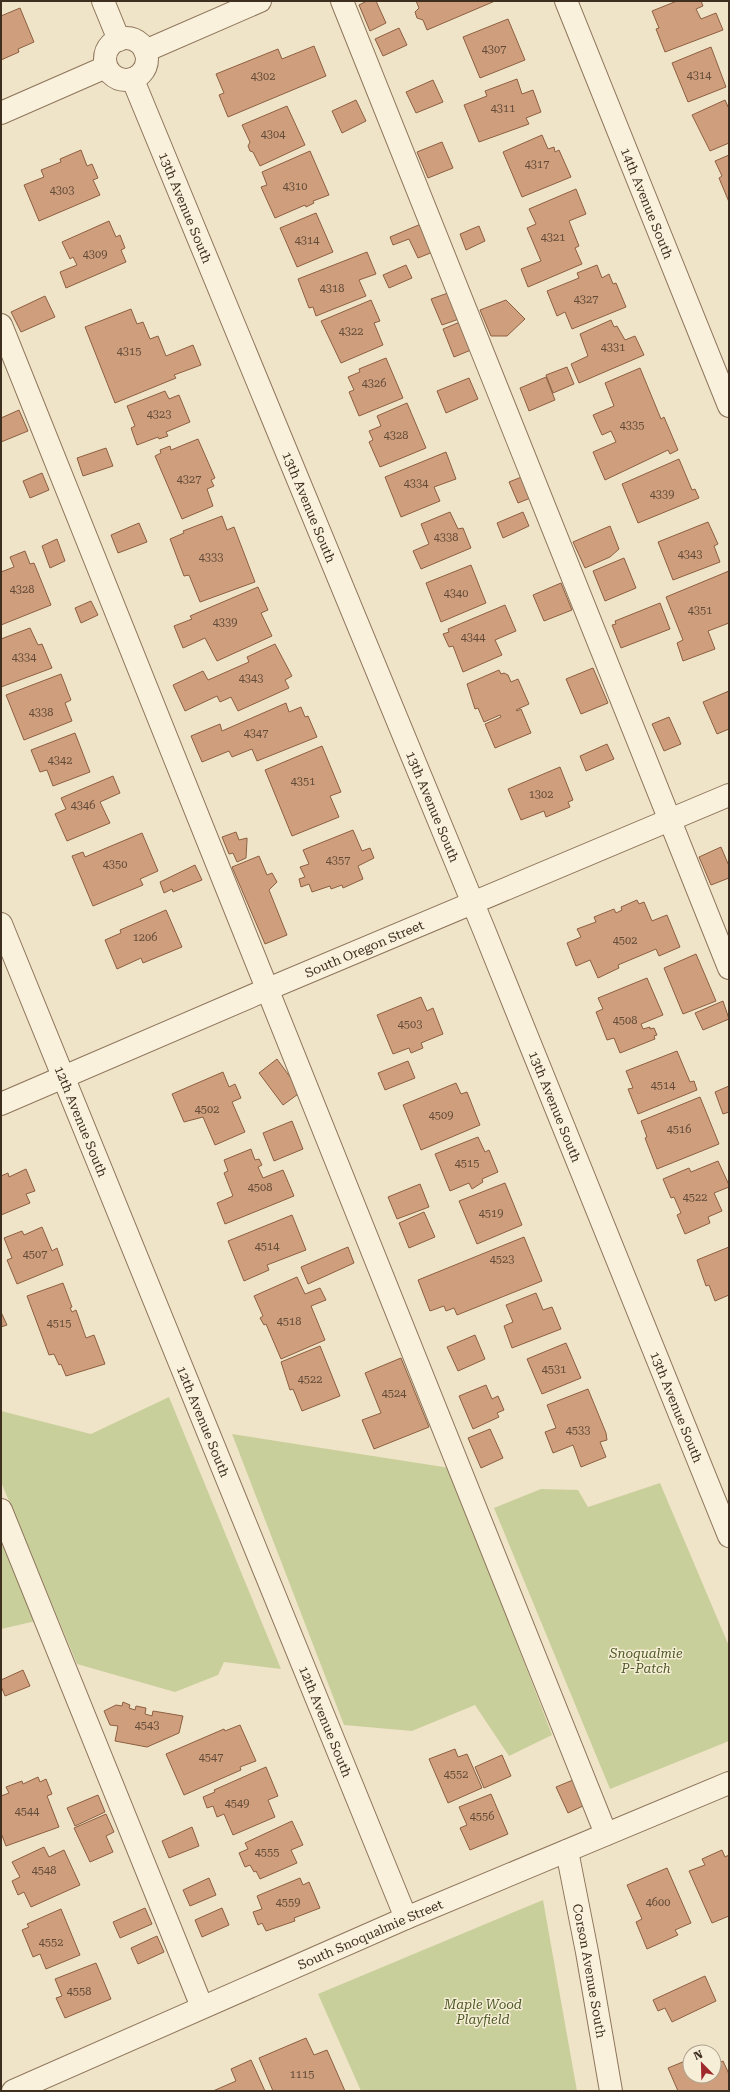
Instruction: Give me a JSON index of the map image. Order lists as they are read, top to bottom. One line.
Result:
{"streets":{"street":["14th Avenue South","13th Avenue South","South Oregon Street","12th Avenue South","South Snoqualmie Street","Corson Avenue South"]},"crossings":[["13th Avenue South","South Oregon Street"],["South Oregon Street","12th Avenue South"],["12th Avenue South","South Snoqualmie Street"],["South Snoqualmie Street","Corson Avenue South"]],"parks":["Snoqualmie P-Patch","Maple Wood Playfield"],"house_numbers":["4307","4314","4302","4311","4304","4317","4310","4303","4321","4314","4309","4318","4327","4322","4331","4315","4326","4323","4335","4328","4327","4334","4339","4338","4343","4333","4328","4340","4351","4339","4344","4334","4343","4338","4347","4342","4351","1302","4346","4357","4350","1206","4502","4508","4503","4514","4502","4509","4516","4515","4508","4522","4519","4514","4507","4523","4518","4515","4531","4522","4524","4533","4543","4547","4552","4549","4544","4556","4555","4548","4559","4600","4552","4558","1115"],"north":"top left"}
